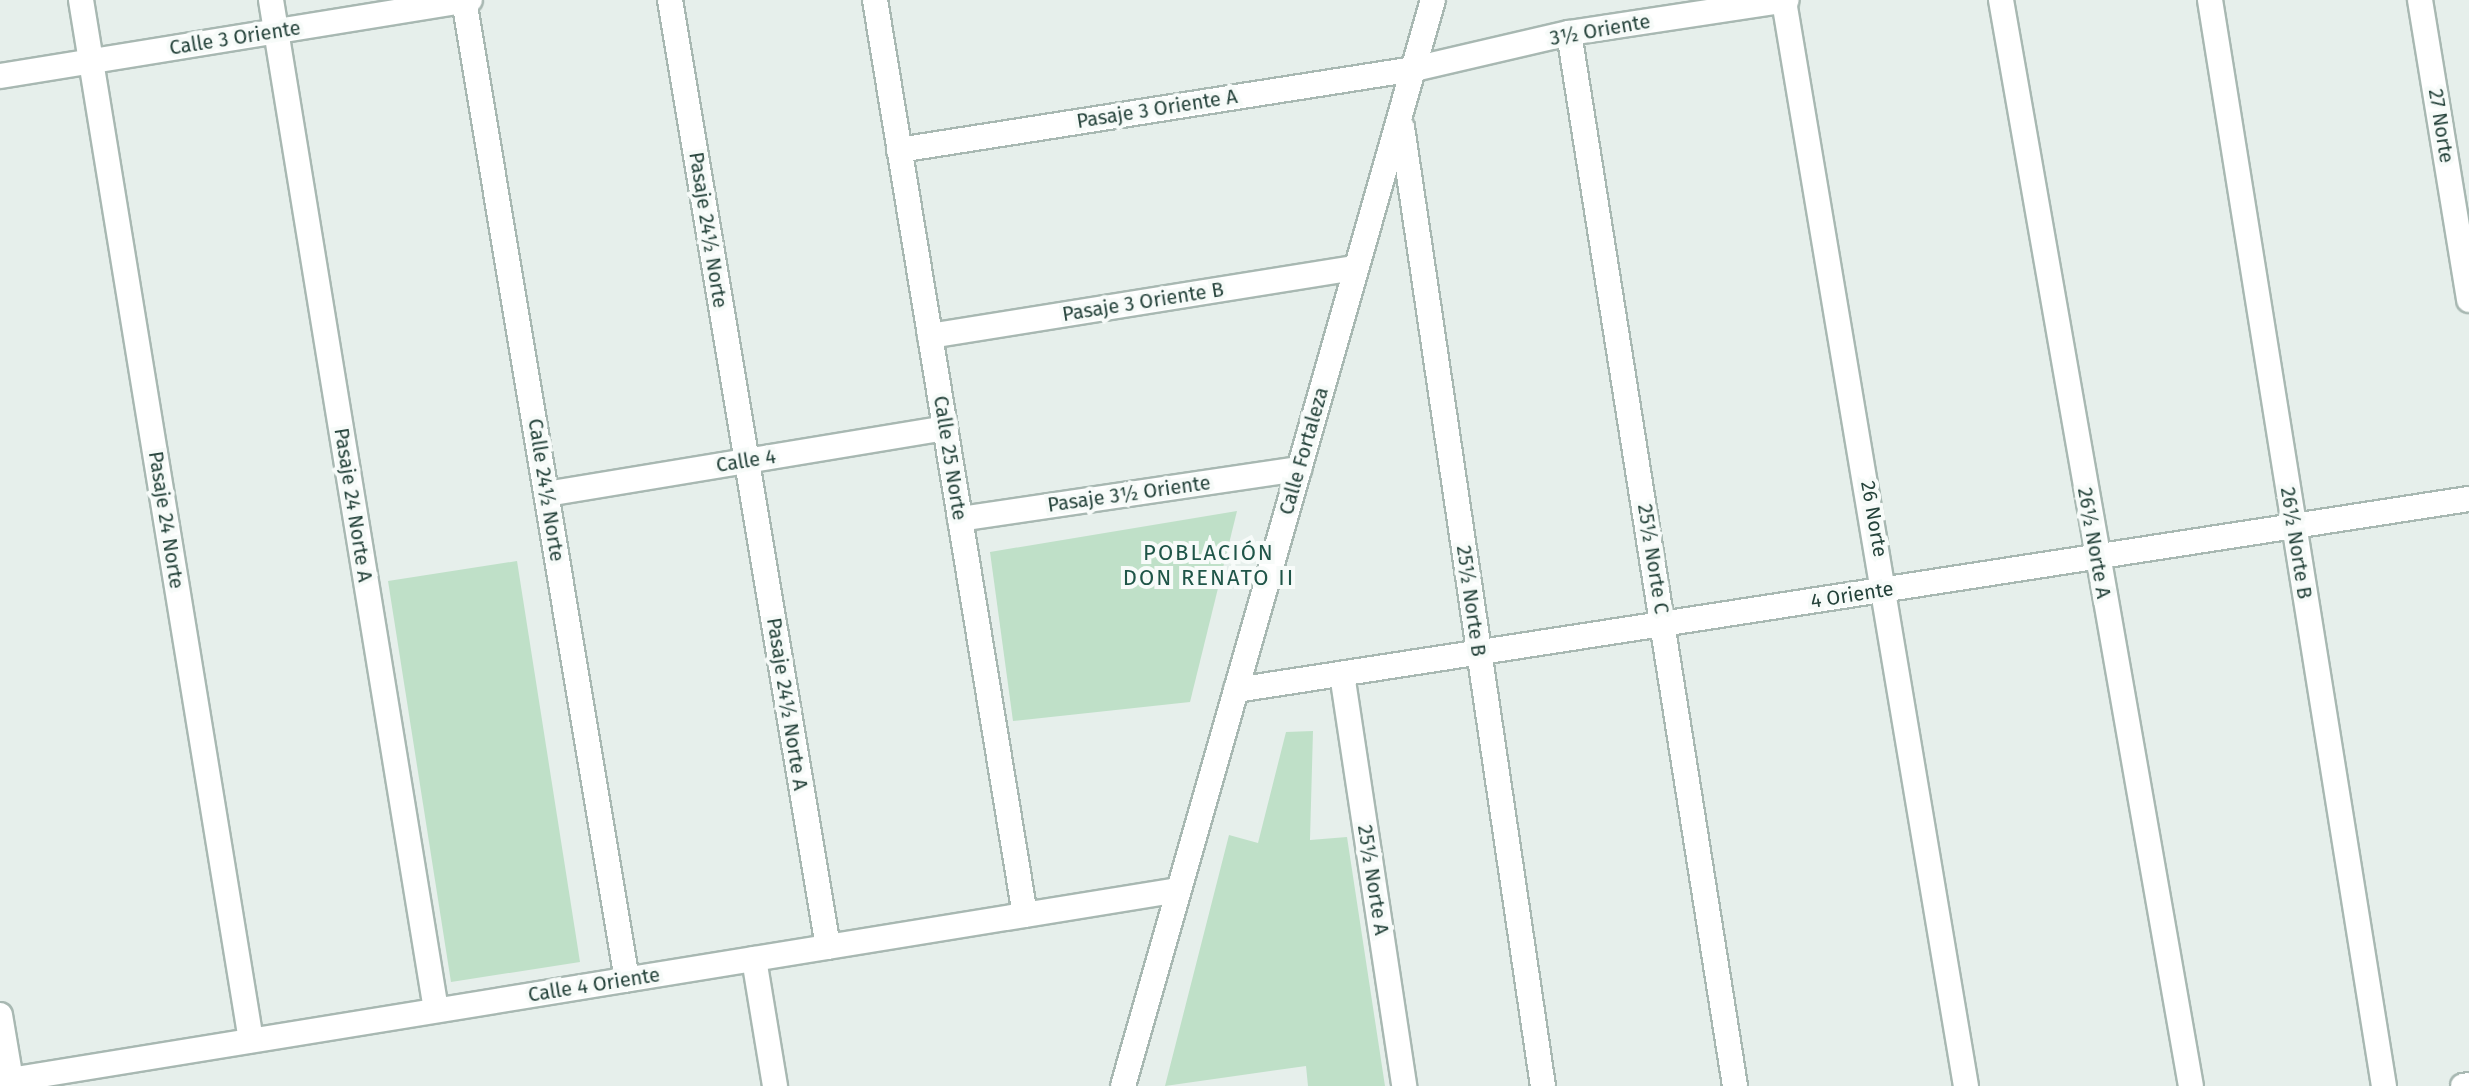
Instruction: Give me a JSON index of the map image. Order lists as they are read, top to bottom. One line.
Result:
{"streets":{"street":["3½ Oriente","Calle 3 Oriente","Pasaje 3 Oriente A","27 Norte","Pasaje 24½ Norte","Pasaje 3 Oriente B","Calle Fortaleza","Calle 25 Norte","Calle 4","Calle 24½ Norte","Pasaje 3½ Oriente","Pasaje 24 Norte A","26 Norte","Pasaje 24 Norte","26½ Norte A","26½ Norte B","25½ Norte C","4 Oriente","25½ Norte B","Pasaje 24½ Norte A","25½ Norte A","Calle 4 Oriente"]},"crossings":[["3½ Oriente","Pasaje 3 Oriente A"],["3½ Oriente","Calle Fortaleza"],["3½ Oriente","26 Norte"],["3½ Oriente","25½ Norte C"],["Calle 3 Oriente","Calle 24½ Norte"],["Calle 3 Oriente","Pasaje 24 Norte A"],["Calle 3 Oriente","Pasaje 24 Norte"],["Pasaje 3 Oriente A","Calle Fortaleza"],["Pasaje 3 Oriente A","Calle 25 Norte"],["Pasaje 24½ Norte","Calle 4"],["Pasaje 24½ Norte","Pasaje 24½ Norte A"],["Pasaje 3 Oriente B","Calle Fortaleza"],["Pasaje 3 Oriente B","Calle 25 Norte"],["Calle Fortaleza","Pasaje 3½ Oriente"],["Calle Fortaleza","4 Oriente"],["Calle Fortaleza","25½ Norte B"],["Calle Fortaleza","Calle 4 Oriente"],["Calle 25 Norte","Calle 4"],["Calle 25 Norte","Pasaje 3½ Oriente"],["Calle 25 Norte","Calle 4 Oriente"],["Calle 4","Calle 24½ Norte"],["Calle 4","Pasaje 24½ Norte A"],["Calle 24½ Norte","Calle 4 Oriente"],["Pasaje 24 Norte A","Calle 4 Oriente"],["26 Norte","4 Oriente"],["Pasaje 24 Norte","Calle 4 Oriente"],["26½ Norte A","4 Oriente"],["26½ Norte B","4 Oriente"],["25½ Norte C","4 Oriente"],["4 Oriente","25½ Norte B"],["4 Oriente","25½ Norte A"],["Pasaje 24½ Norte A","Calle 4 Oriente"]],"districts":["POBLACIÓN DON RENATO II"]}
